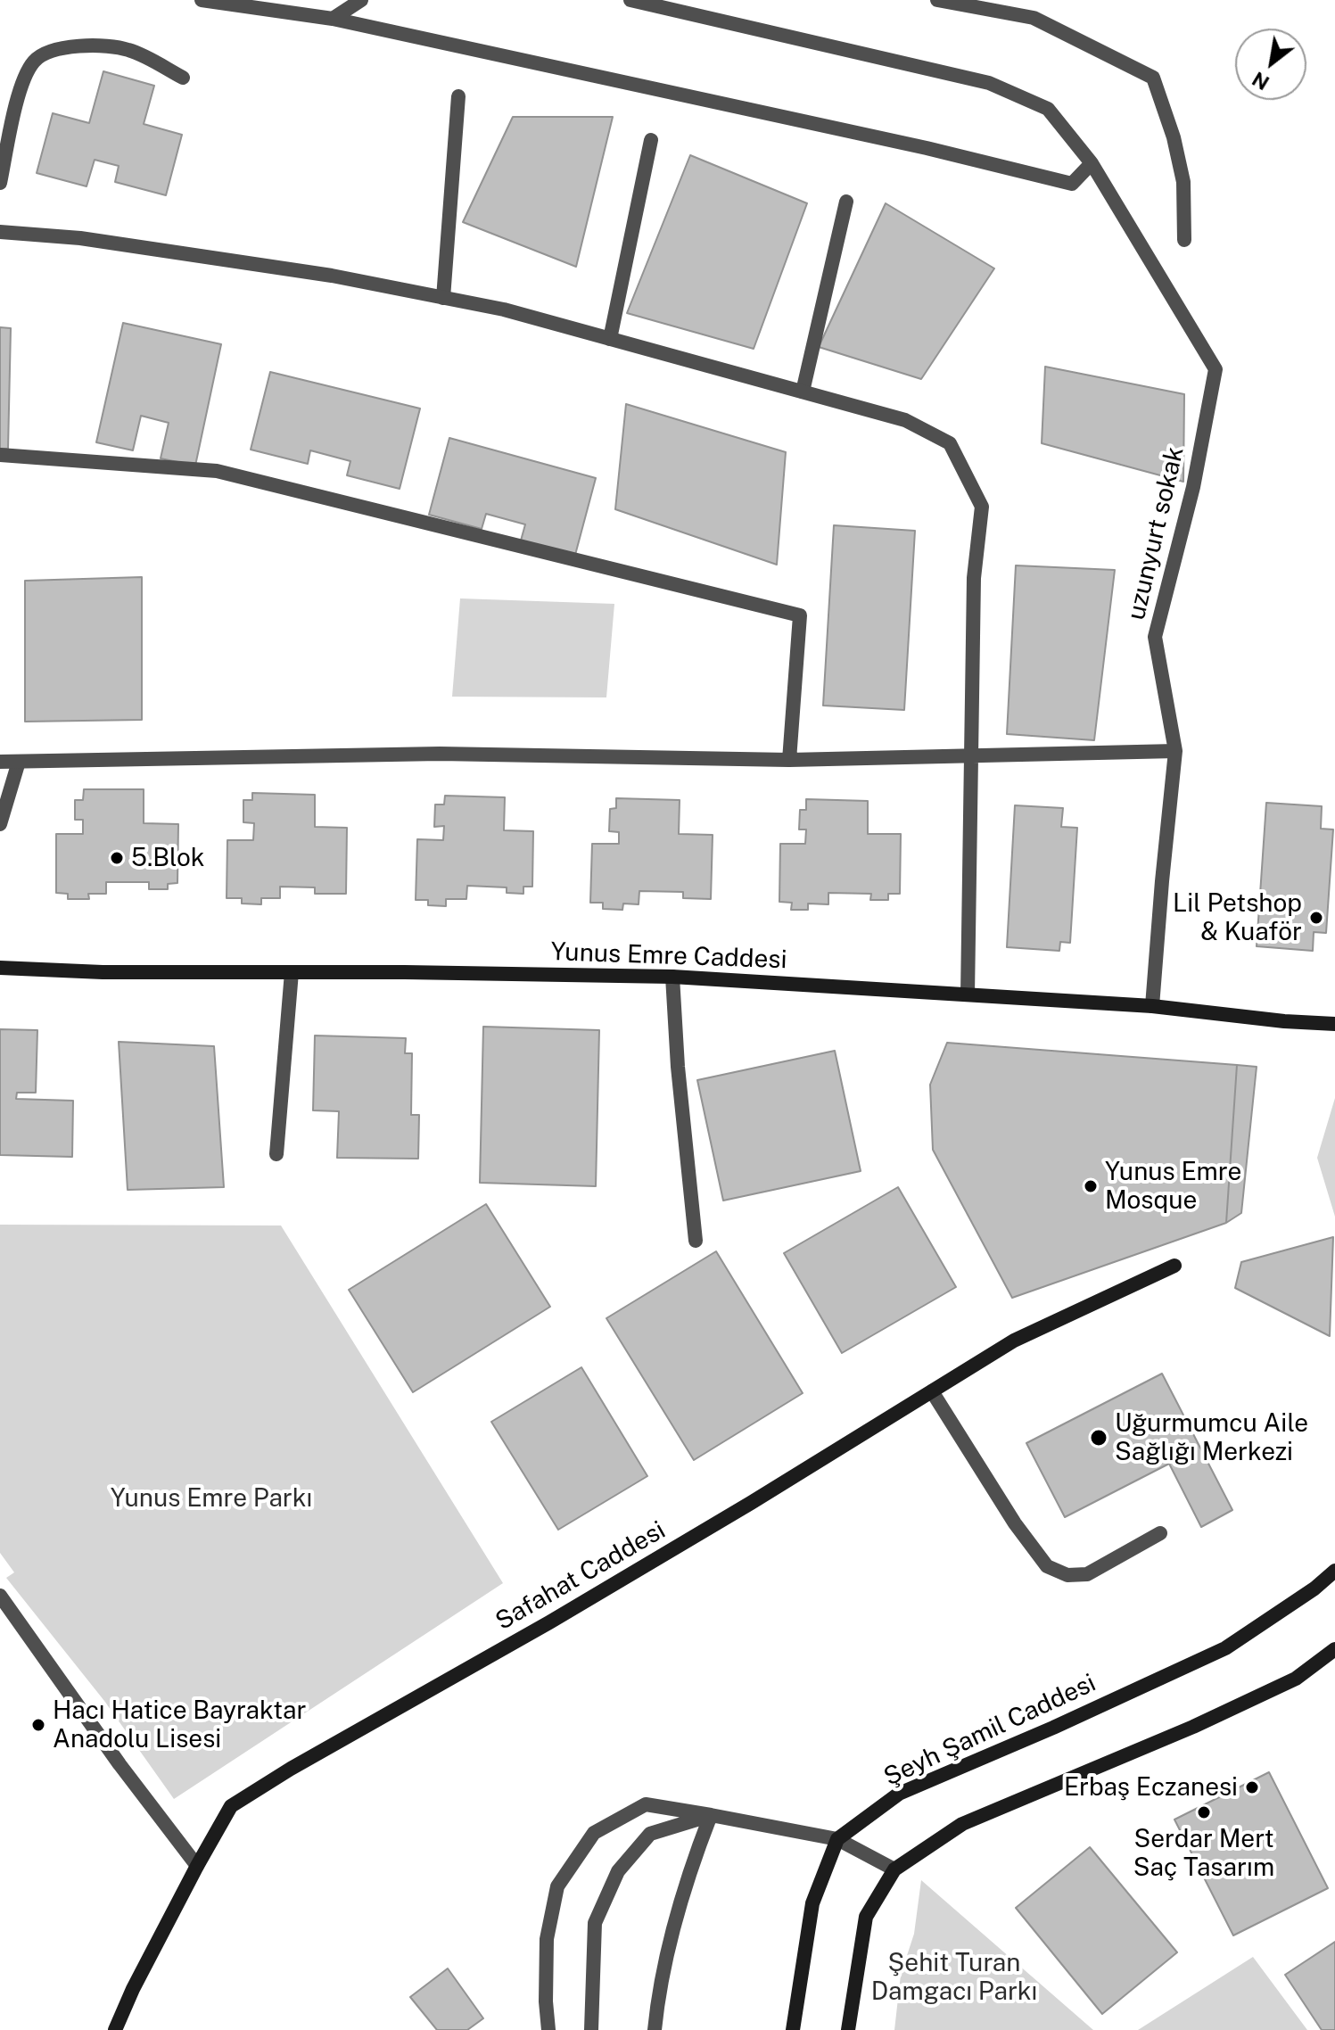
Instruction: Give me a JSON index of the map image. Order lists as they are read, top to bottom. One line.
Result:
{"streets":{"street":["uzunyurt sokak","Yunus Emre Caddesi","Safahat Caddesi","Şeyh Şamil Caddesi"]},"crossings":[["uzunyurt sokak","Yunus Emre Caddesi"]],"parks":["Yunus Emre Parkı","Şehit Turan Damgacı Parkı"],"places":["5.Blok","Lil Petshop & Kuaför","Yunus Emre Mosque","Uğurmumcu Aile Sağlığı Merkezi","Hacı Hatice Bayraktar Anadolu Lisesi","Erbaş Eczanesi","Serdar Mert Saç Tasarım"],"north":"bottom left"}
